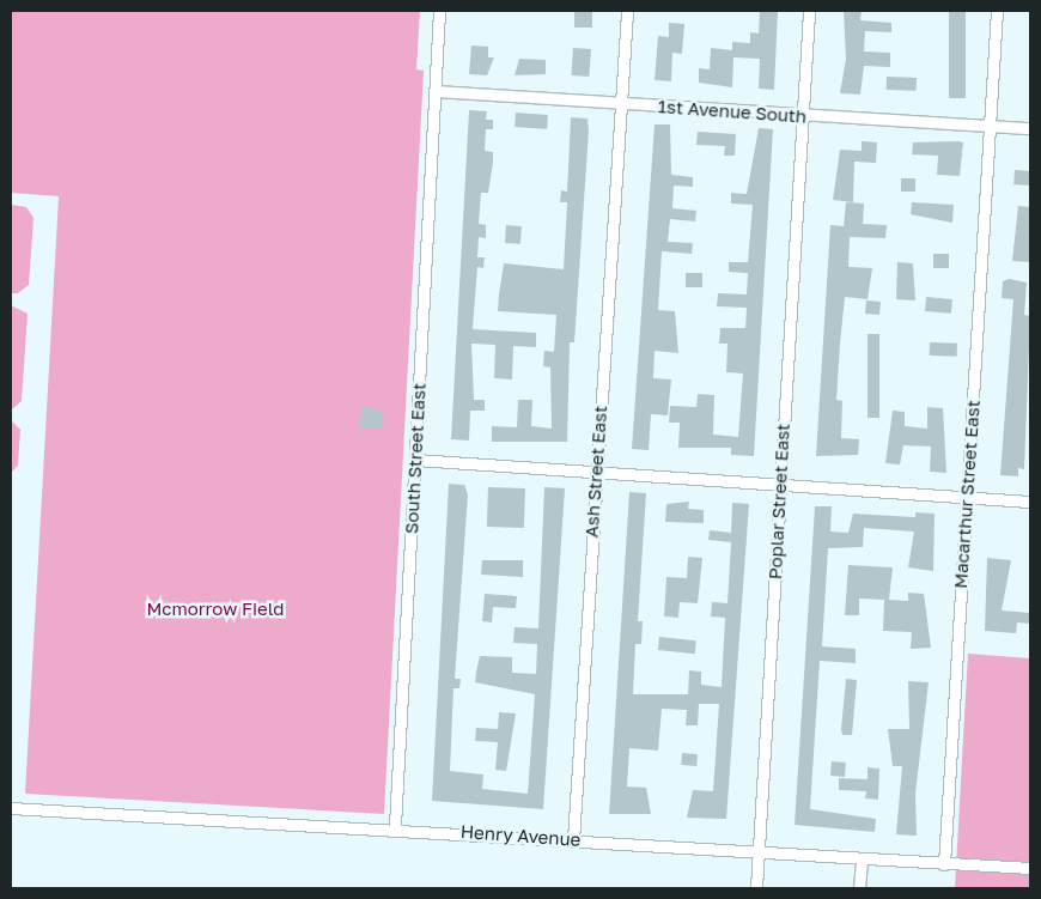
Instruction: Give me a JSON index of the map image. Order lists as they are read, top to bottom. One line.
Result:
{"streets":{"street":["1st Avenue South","South Street East","Ash Street East","Macarthur Street East","Poplar Street East","Henry Avenue"]},"crossings":[["1st Avenue South","South Street East"],["1st Avenue South","Ash Street East"],["1st Avenue South","Macarthur Street East"],["1st Avenue South","Poplar Street East"],["South Street East","Henry Avenue"],["Ash Street East","Henry Avenue"],["Macarthur Street East","Henry Avenue"],["Poplar Street East","Henry Avenue"]],"parks":["Mcmorrow Field"]}
